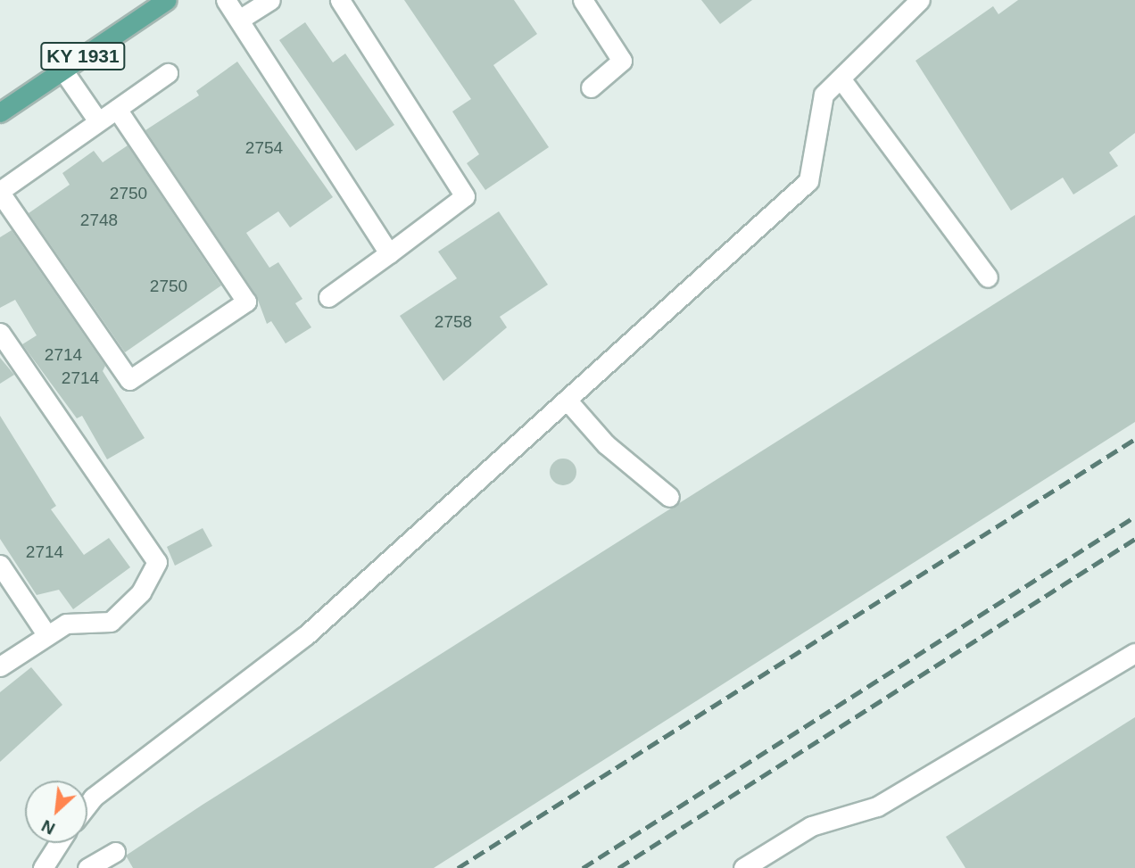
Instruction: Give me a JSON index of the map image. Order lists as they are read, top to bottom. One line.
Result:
{"streets":{"main road":["KY 1931"]},"house_numbers":["2754","2750","2748","2750","2758","2714","2714","2714"],"north":"bottom left"}
